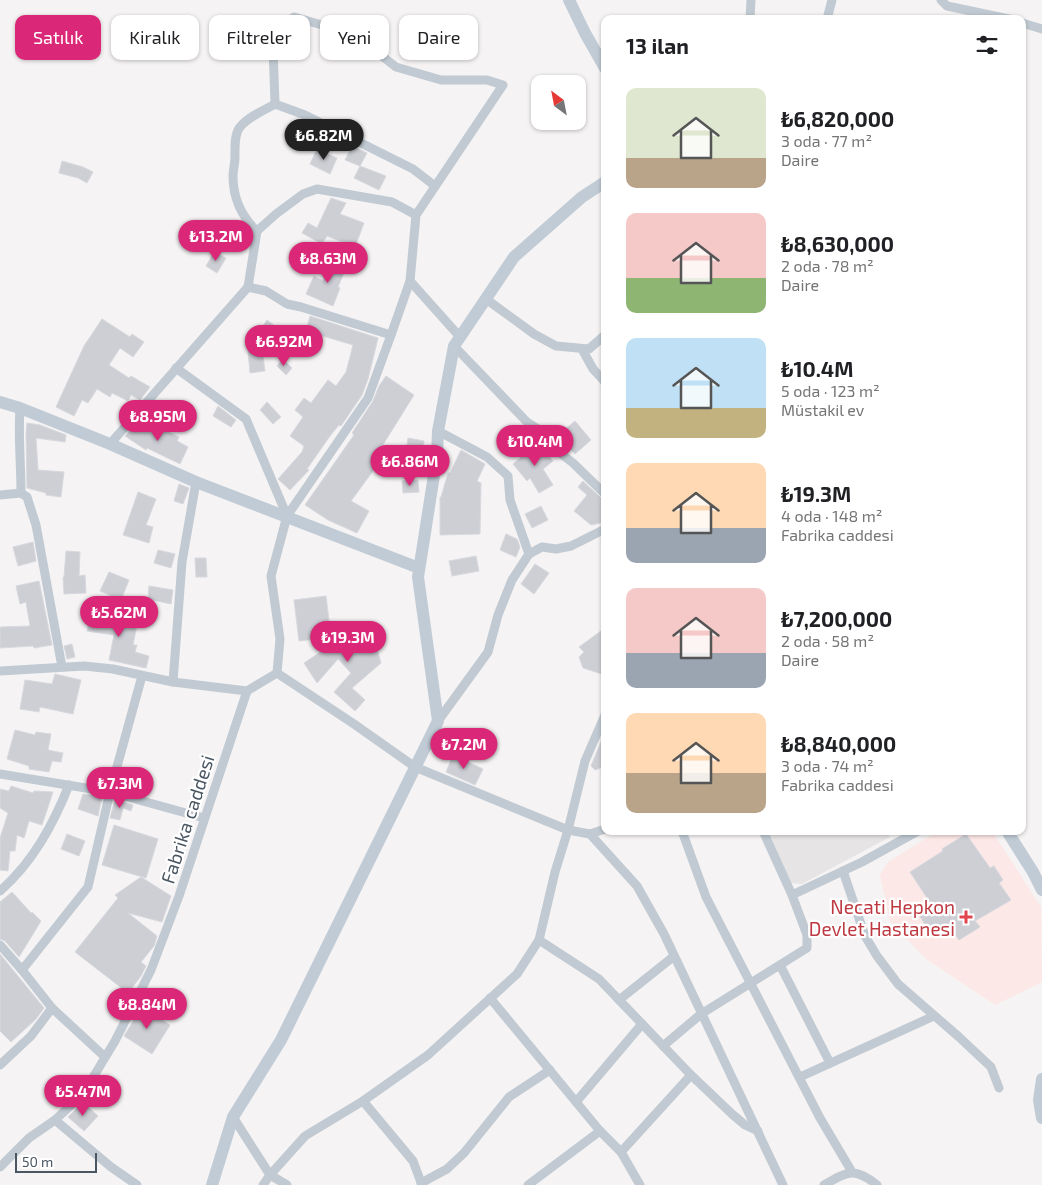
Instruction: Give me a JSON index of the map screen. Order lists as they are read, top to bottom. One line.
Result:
{"streets":{"street":["Fabrika caddesi"]},"places":{"health":["Necati Hepkon Devlet Hastanesi"]},"scale_bar":"50 m","north":"top left","page":{"chip":["Satılık","Kiralık","Filtreler","Yeni","Daire"],"heading":"13 ilan","list":[{"name":"₺6,820,000","note":"3 oda · 77 m² · Daire"},{"name":"₺8,630,000","note":"2 oda · 78 m² · Daire"},{"name":"₺10.4M","note":"5 oda · 123 m² · Müstakil ev"},{"name":"₺19.3M","note":"4 oda · 148 m² · Fabrika caddesi"},{"name":"₺7,200,000","note":"2 oda · 58 m² · Daire"},{"name":"₺8,840,000","note":"3 oda · 74 m² · Fabrika caddesi"}],"price":["₺6.82M","₺13.2M","₺8.63M","₺6.92M","₺8.95M","₺10.4M","₺6.86M","₺5.62M","₺19.3M","₺7.2M","₺7.3M","₺8.84M","₺5.47M"],"scale":"50 m"}}
